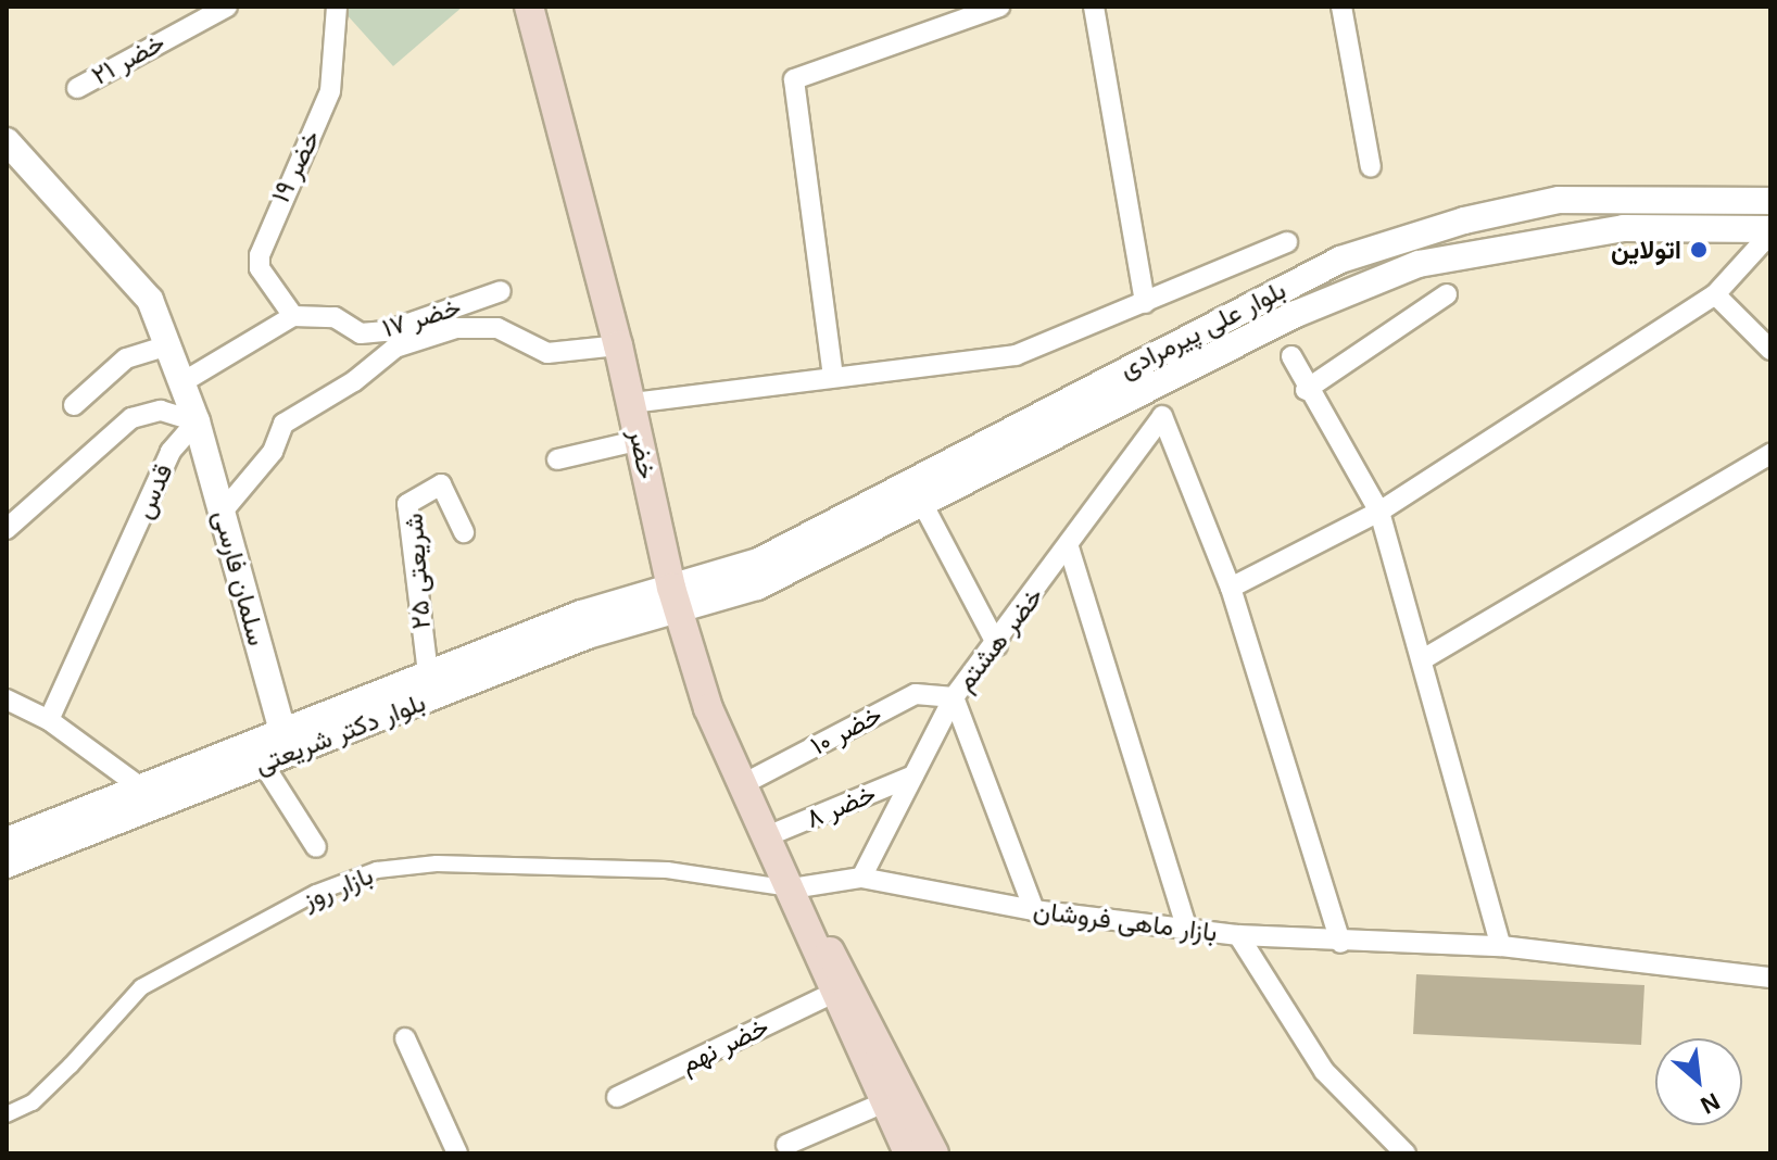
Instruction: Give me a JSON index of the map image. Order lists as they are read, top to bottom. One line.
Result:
{"streets":{"main road":["خضر"],"street":["خضر ۲۱","خضر ۱۹","خضر ۱۷","بلوار علی پیرمرادی","قدس","شریعتی ۲۵","سلمان فارسی","خضر هشتم","خضر ۱۰","بلوار دکتر شریعتی","خضر ۸","بازار روز","بازار ماهی فروشان","خضر نهم"]},"crossings":[["خضر ۱۹","خضر ۱۷"],["بلوار علی پیرمرادی","خضر"],["بلوار علی پیرمرادی","بلوار دکتر شریعتی"],["خضر","خضر ۱۰"],["خضر","بلوار دکتر شریعتی"],["خضر","خضر ۸"],["خضر","بازار روز"],["خضر","بازار ماهی فروشان"],["خضر","خضر نهم"],["قدس","سلمان فارسی"],["شریعتی ۲۵","بلوار دکتر شریعتی"],["سلمان فارسی","بلوار دکتر شریعتی"],["خضر هشتم","خضر ۱۰"],["خضر هشتم","خضر ۸"],["خضر هشتم","بازار ماهی فروشان"],["بازار روز","بازار ماهی فروشان"]],"places":["اتولاین"],"north":"bottom right"}
